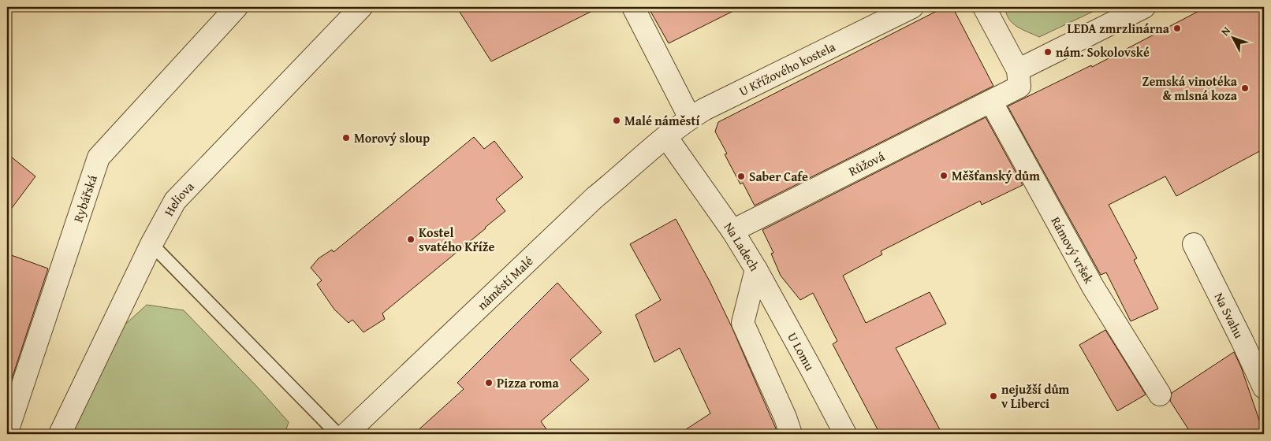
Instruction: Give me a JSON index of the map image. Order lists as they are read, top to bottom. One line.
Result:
{"streets":{"street":["U Křížového kostela","Růžová","Rybářská","Heliova","Na Ladech","Rámový vršek","náměstí Malé","Na Svahu","U Lomu"]},"crossings":[["U Křížového kostela","Na Ladech"],["U Křížového kostela","náměstí Malé"],["Růžová","Na Ladech"],["Růžová","Rámový vršek"],["Na Ladech","náměstí Malé"],["Na Ladech","U Lomu"]],"places":["LEDA zmrzlinárna","nám. Sokolovské","Zemská vinotéka & mlsná koza","Malé náměstí","Morový sloup","Měšťanský dům","Saber Cafe","Kostel svatého Kříže","Pizza roma","nejužší dům v Liberci"],"north":"top left"}
